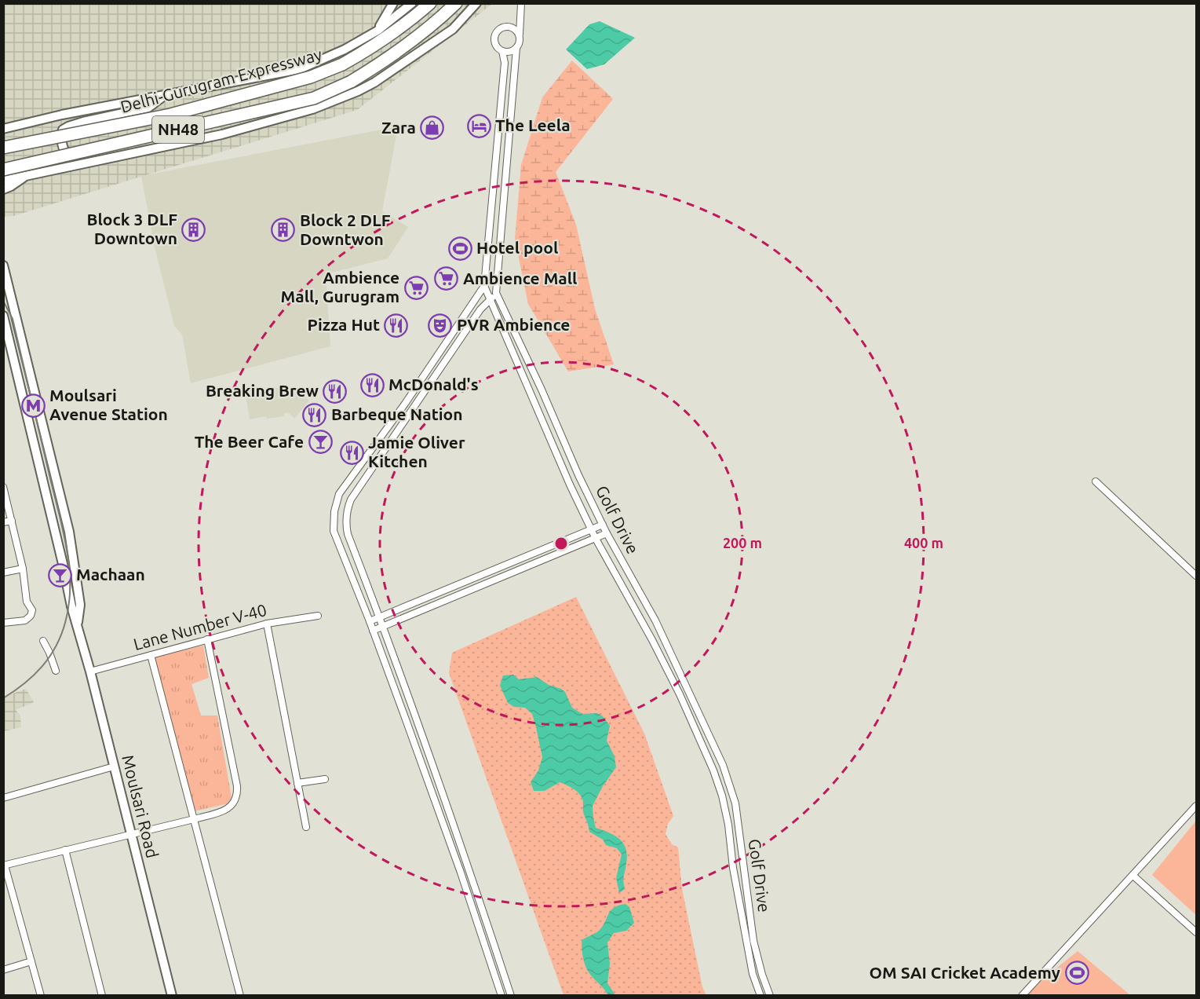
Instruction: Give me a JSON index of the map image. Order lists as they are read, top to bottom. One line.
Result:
{"streets":{"highway":["Delhi-Gurugram Expressway","NH48"],"main road":["Moulsari Road"],"street":["Golf Drive","Lane Number V-40"]},"crossings":[["Lane Number V-40","Moulsari Road"]],"places":{"hotel":["The Leela"],"shop":["Zara"],"building":["Block 3 DLF Downtown","Block 2 DLF Downtwon"],"sports":["Hotel pool","OM SAI Cricket Academy"],"supermarket":["Ambience Mall","Ambience Mall, Gurugram"],"restaurant":["Pizza Hut","McDonald's","Breaking Brew","Barbeque Nation","Jamie Oliver Kitchen"],"theatre":["PVR Ambience"],"metro station":["Moulsari Avenue Station"],"bar":["The Beer Cafe","Machaan"]},"rings":["200 m","400 m"]}
